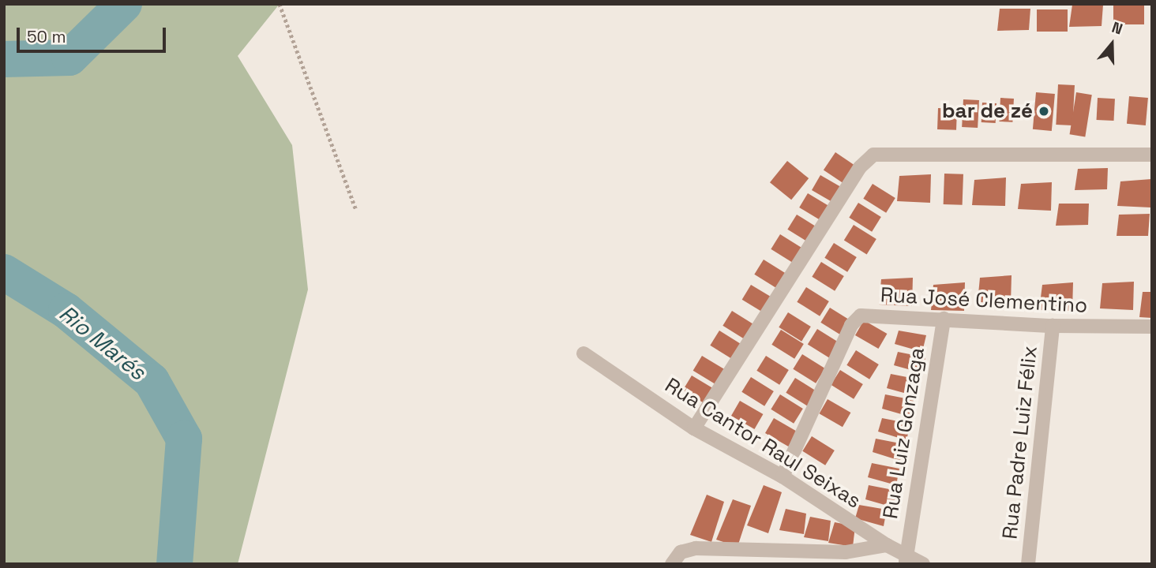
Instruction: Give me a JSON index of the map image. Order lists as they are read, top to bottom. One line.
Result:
{"streets":{"street":["Rua José Clementino","Rua Luiz Gonzaga","Rua Padre Luiz Félix","Rua Cantor Raul Seixas"]},"crossings":[["Rua José Clementino","Rua Luiz Gonzaga"],["Rua José Clementino","Rua Padre Luiz Félix"],["Rua José Clementino","Rua Cantor Raul Seixas"],["Rua Luiz Gonzaga","Rua Cantor Raul Seixas"]],"water":["Rio Marés"],"places":["bar de zé"],"scale_bar":"50 m","north":"top"}
